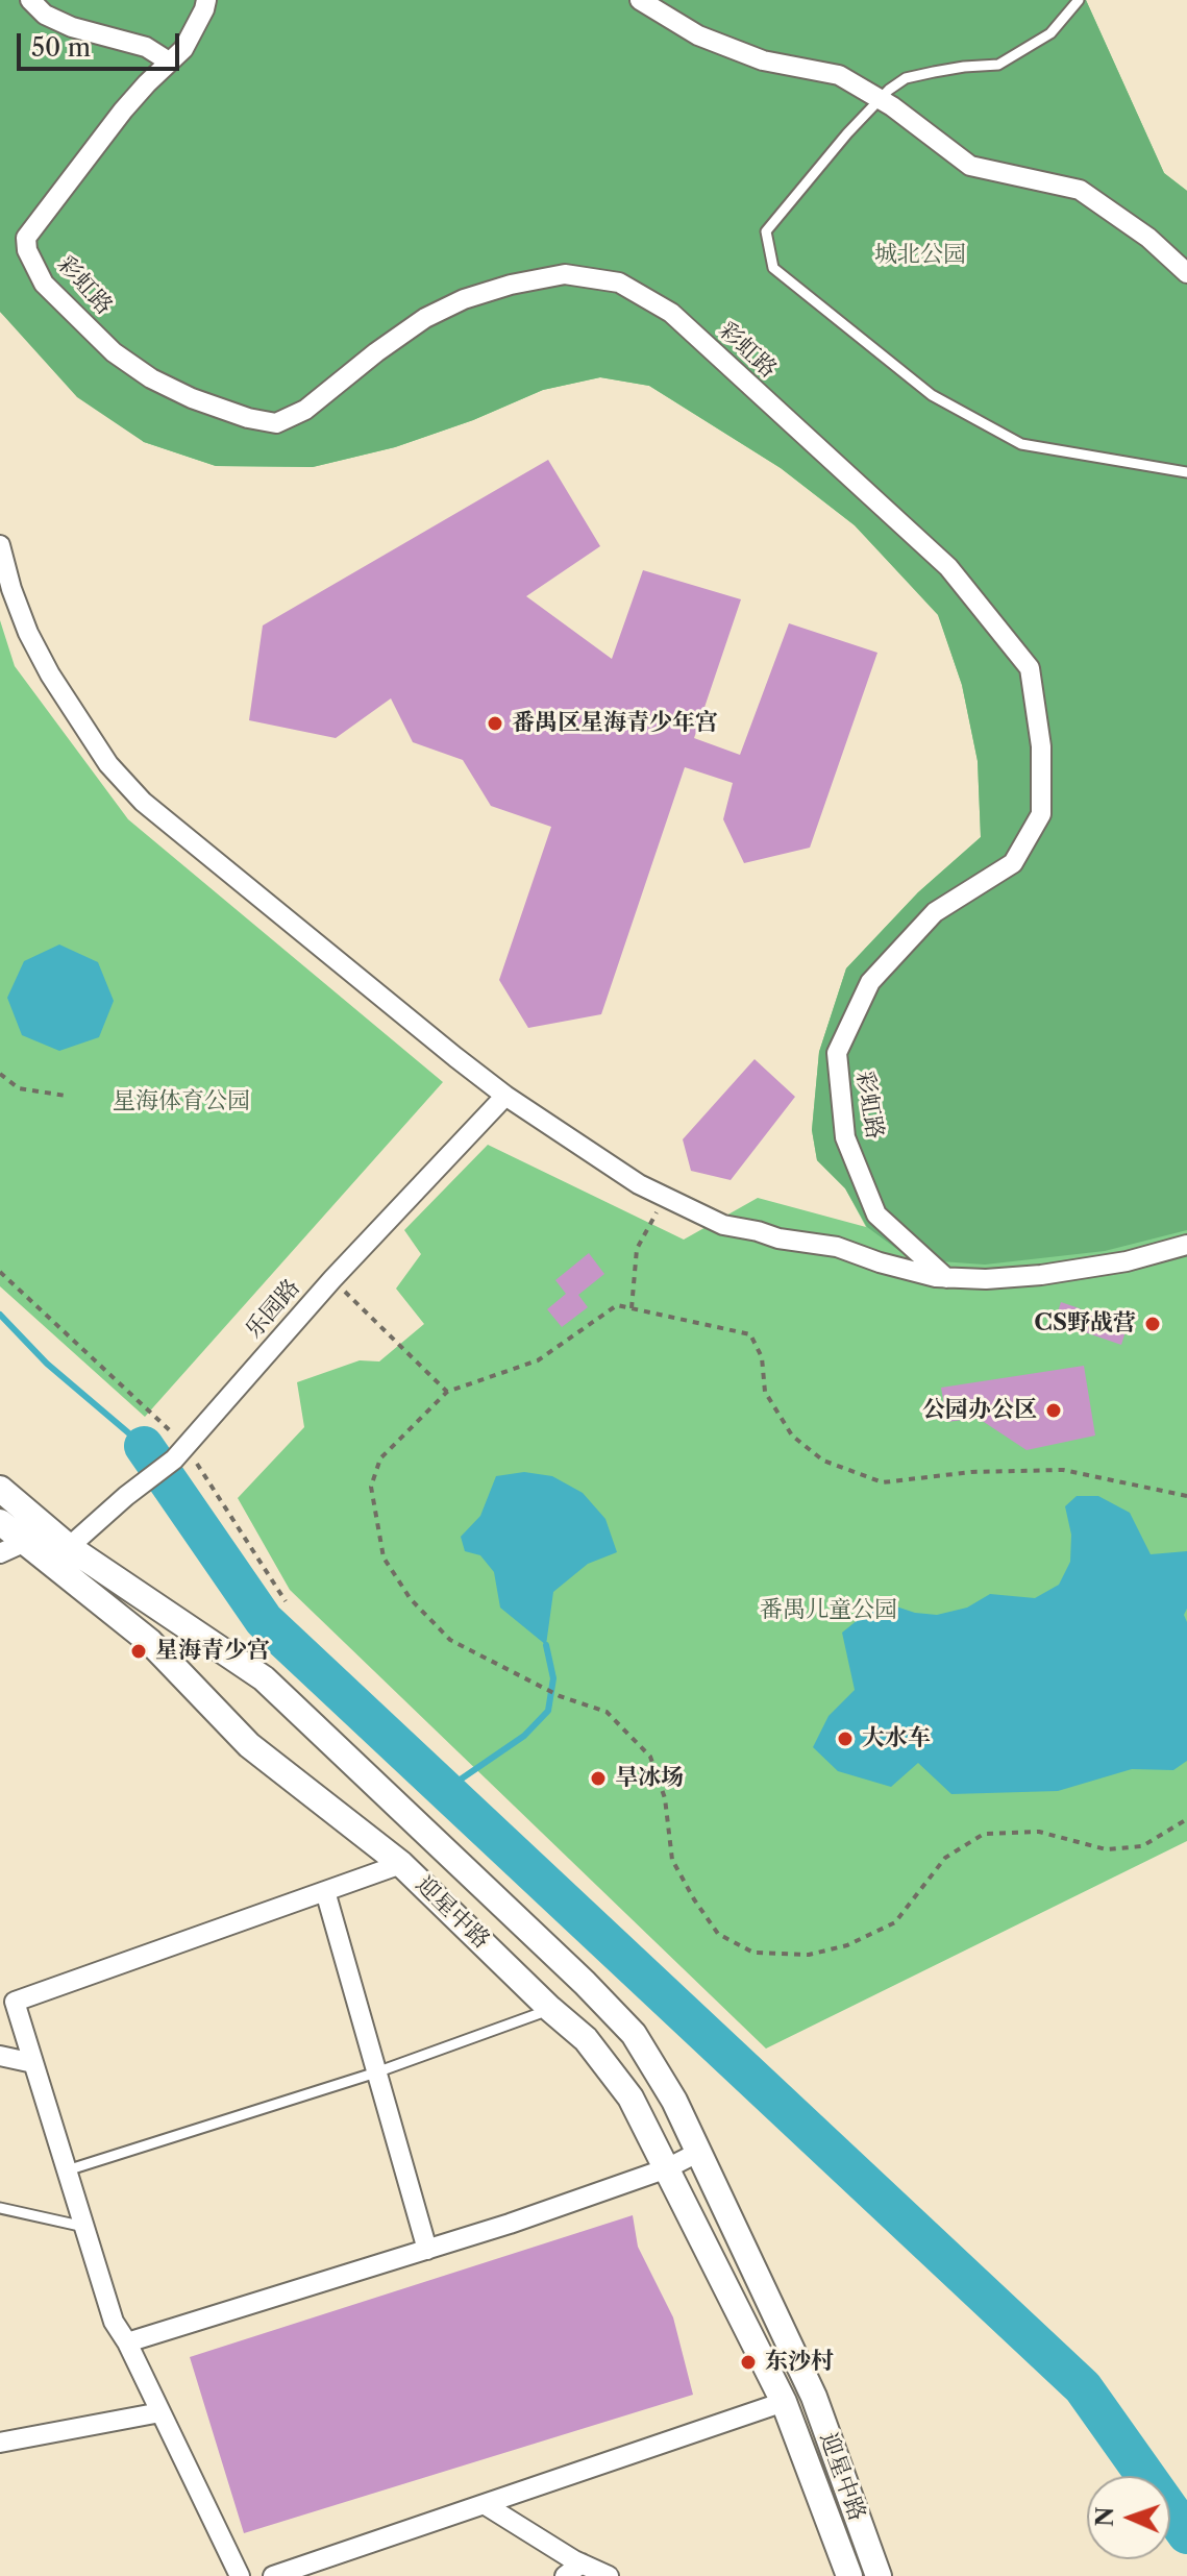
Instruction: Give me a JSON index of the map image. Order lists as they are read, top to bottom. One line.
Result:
{"streets":{"street":["彩虹路","乐园路","迎星中路"]},"crossings":[["乐园路","迎星中路"]],"parks":["城北公园","星海体育公园","番禺儿童公园"],"places":["番禺区星海青少年宫","CS野战营","公园办公区","星海青少宫","大水车","旱冰场","东沙村"],"scale_bar":"50 m","north":"left"}
